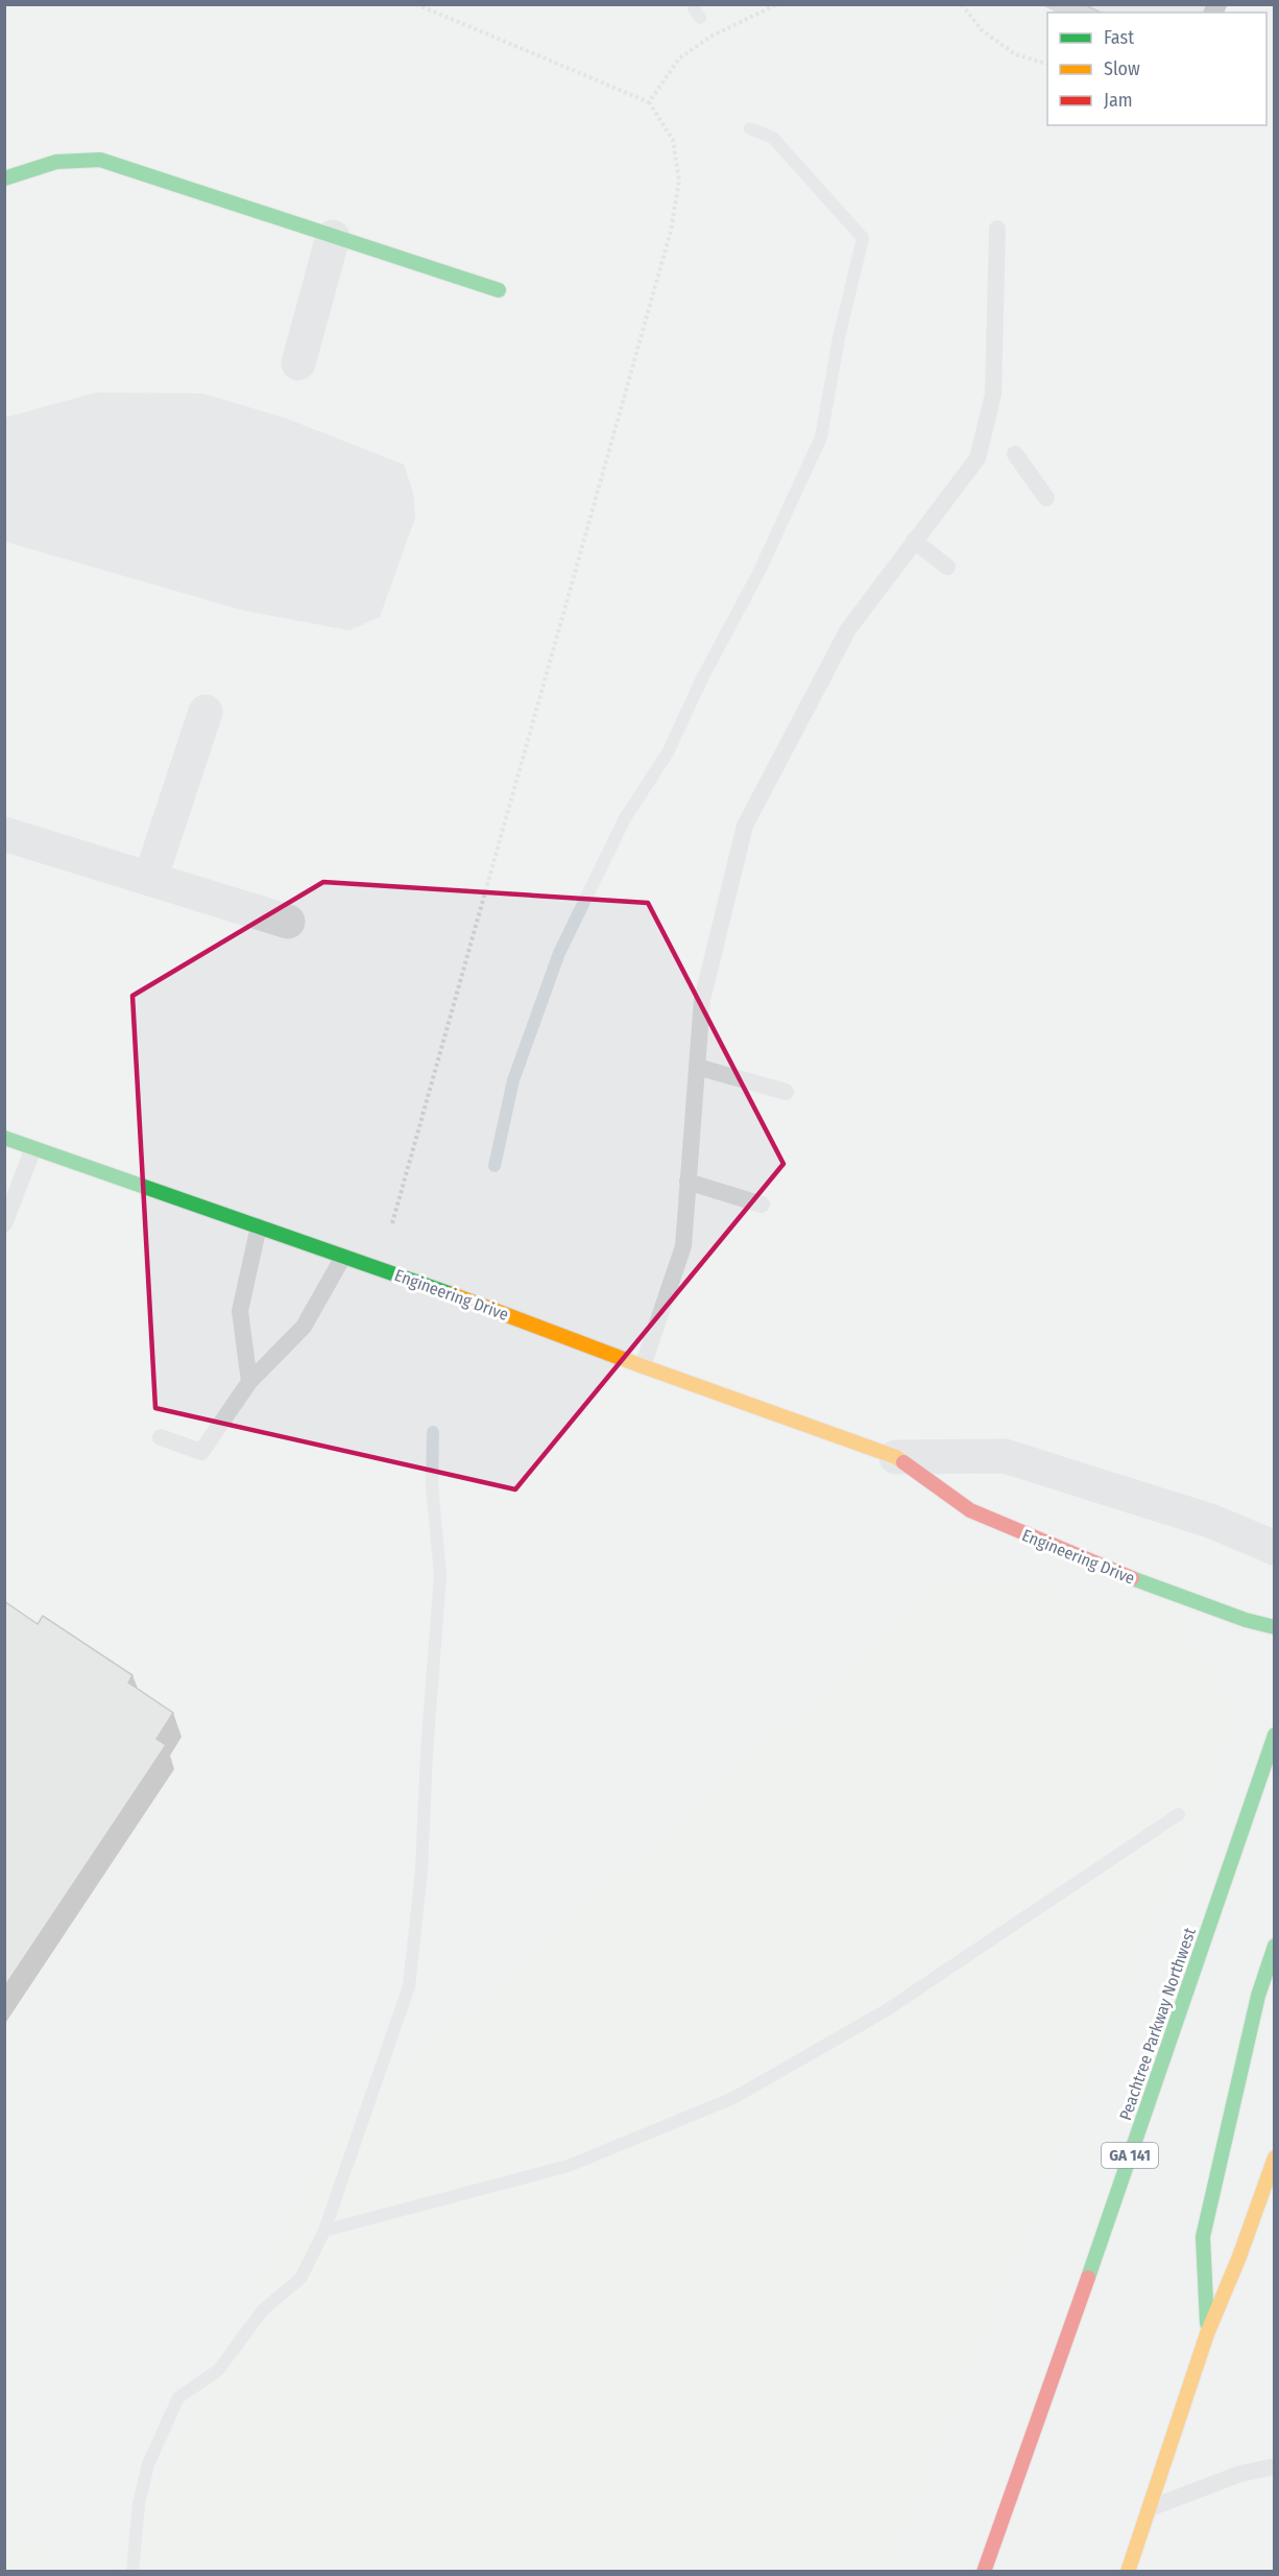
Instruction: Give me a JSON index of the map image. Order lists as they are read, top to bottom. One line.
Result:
{"streets":{"main road":["Engineering Drive","Peachtree Parkway Northwest","GA 141"]},"legend":["Fast","Slow","Jam"]}
